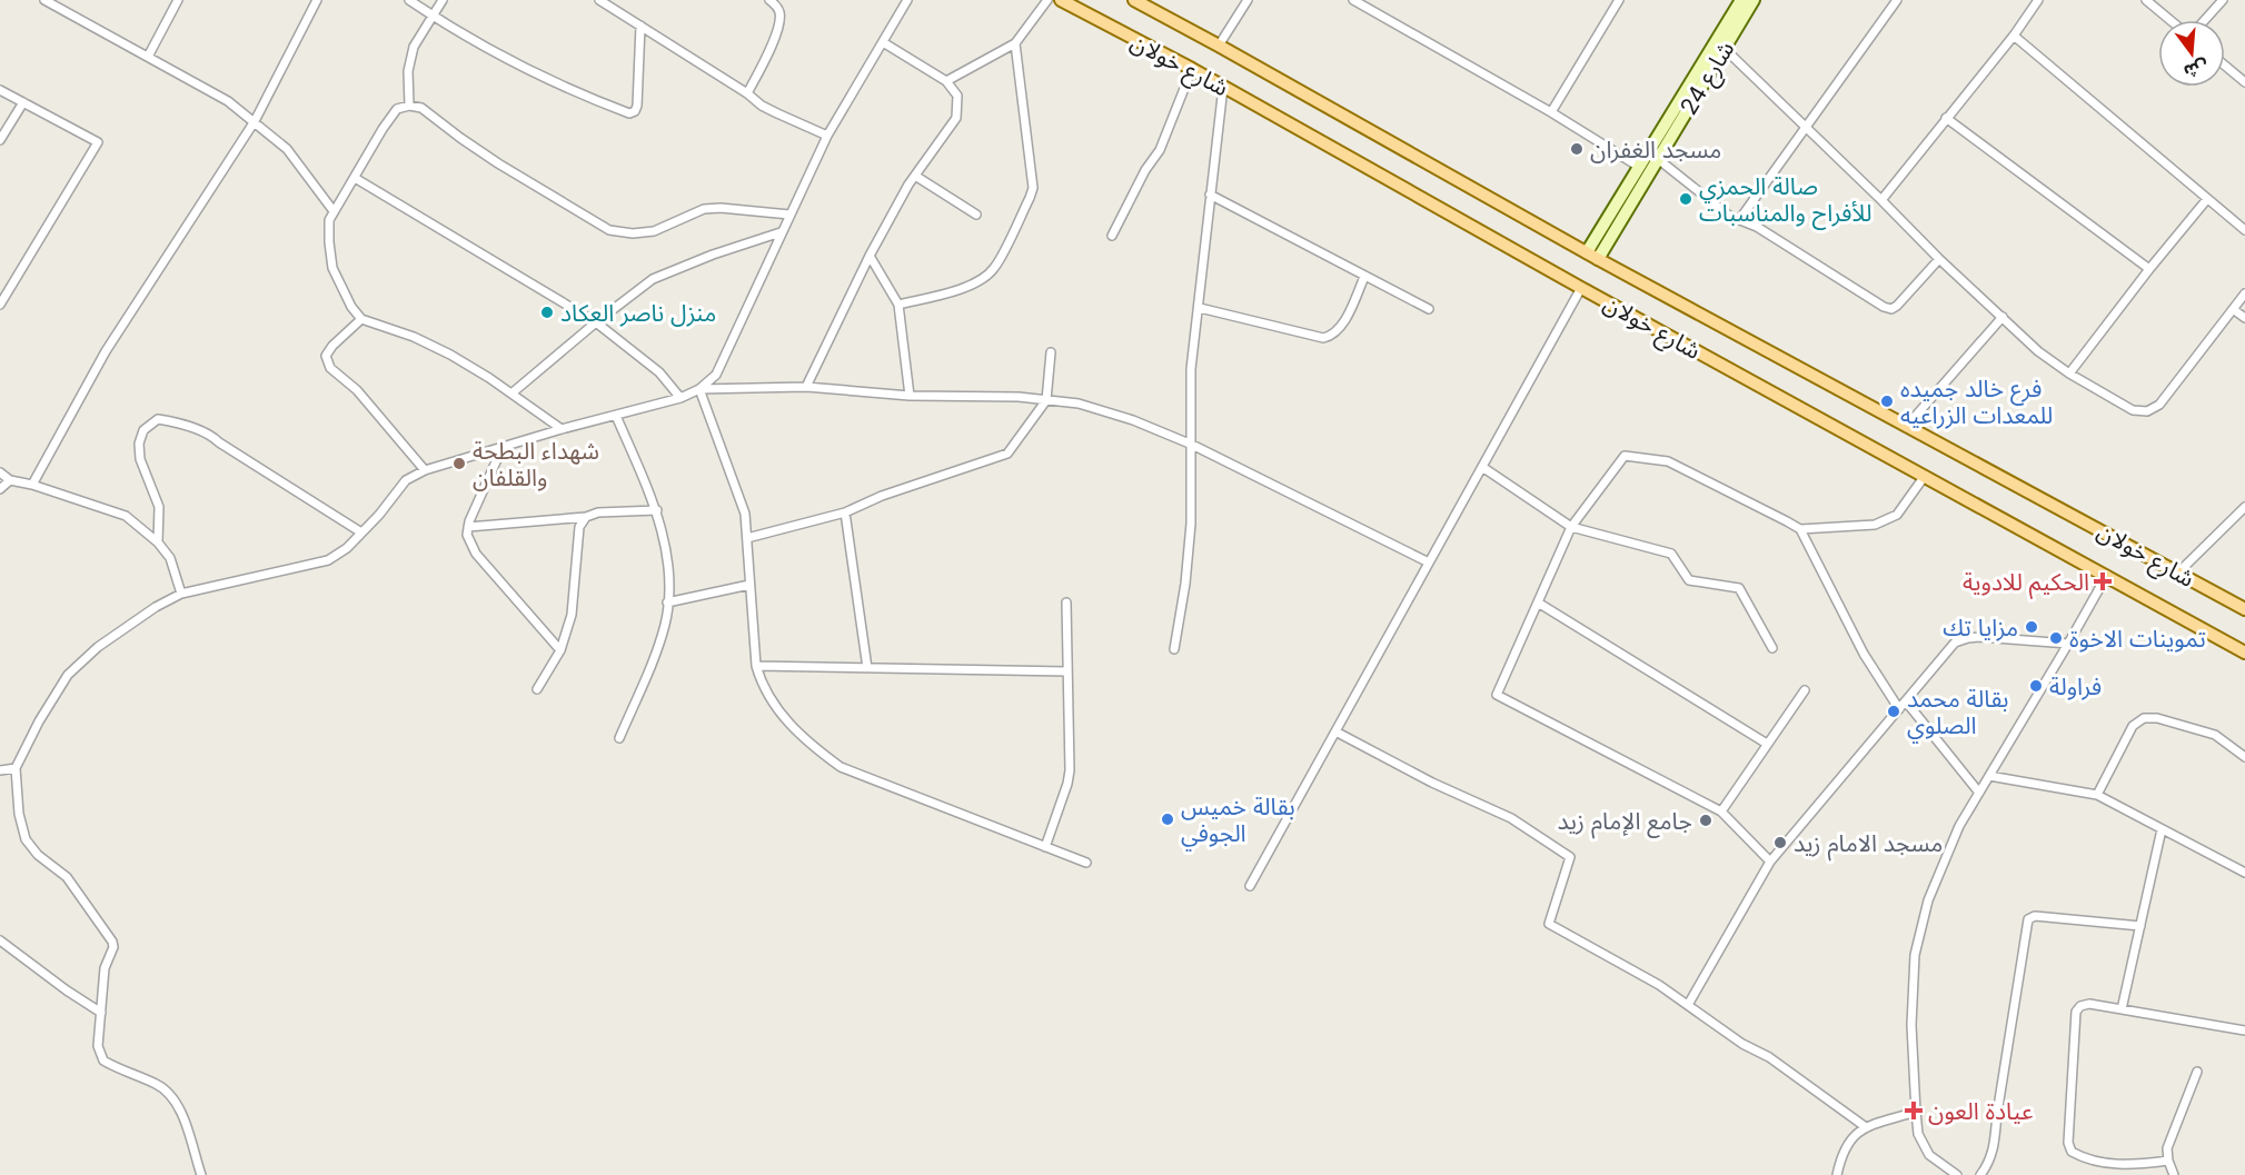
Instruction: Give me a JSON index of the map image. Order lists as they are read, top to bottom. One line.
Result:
{"streets":{"main road":["شارع خولان"],"street":["شارع 24"]},"crossings":[["شارع خولان","شارع 24"]],"places":{"other":["مسجد الغفران","صالة الحمزي للأفراح والمناسبات","منزل ناصر العكاد","فرع خالد جميده للمعدات الزراعيه","شهداء البطحة والقلفان","مزايا تك","تموينات الاخوة","فراولة","بقالة محمد الصلوي","بقالة خميس الجوفي","جامع الإمام زيد","مسجد الامام زيد"],"health":["الحكيم للادوية","عيادة العون"]},"north":"bottom"}
